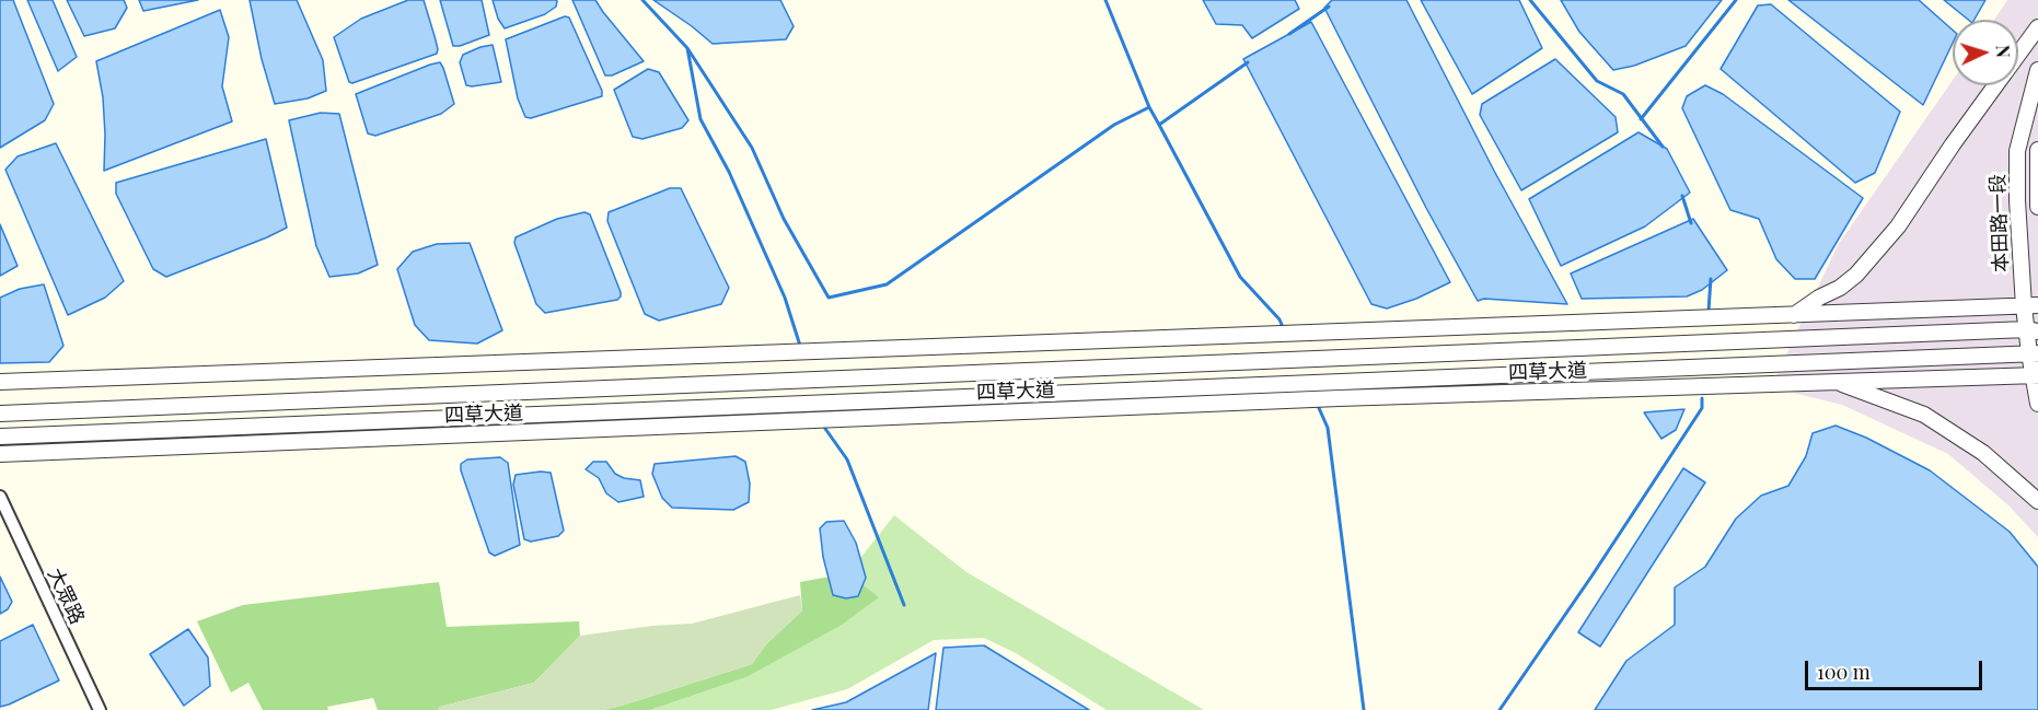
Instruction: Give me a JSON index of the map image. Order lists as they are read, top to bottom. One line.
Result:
{"streets":{"street":["本田路一段","四草大道","大眾路"]},"crossings":[["本田路一段","四草大道"]],"scale_bar":"100 m","north":"right"}
